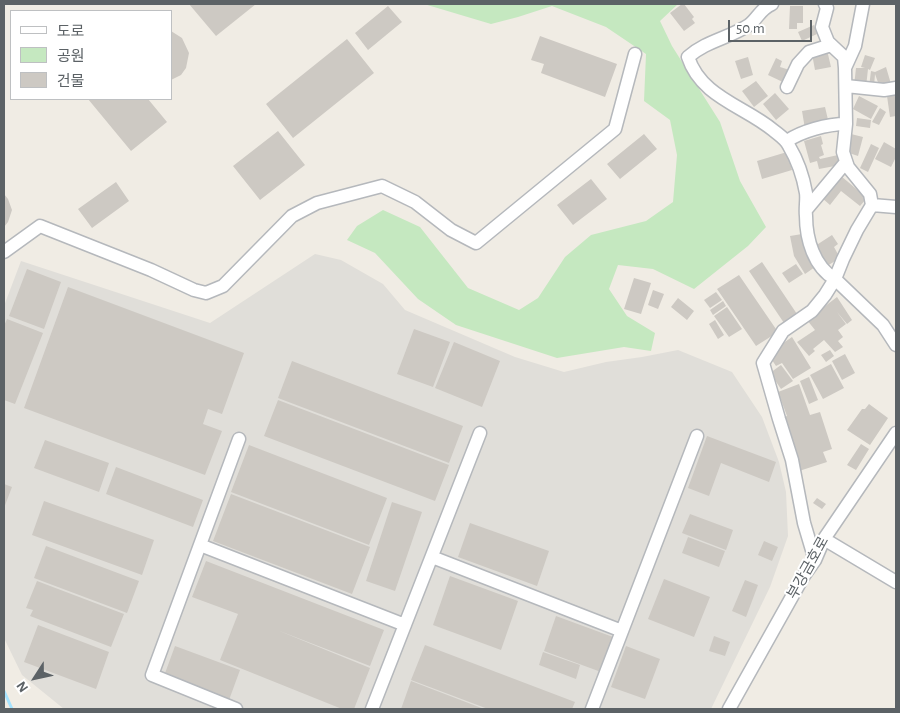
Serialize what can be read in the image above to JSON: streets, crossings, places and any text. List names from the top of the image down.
{
  "streets": {
    "street": ["부강금호로"]
  },
  "legend": ["도로", "공원", "건물"],
  "scale_bar": "50 m",
  "north": "bottom left"
}
